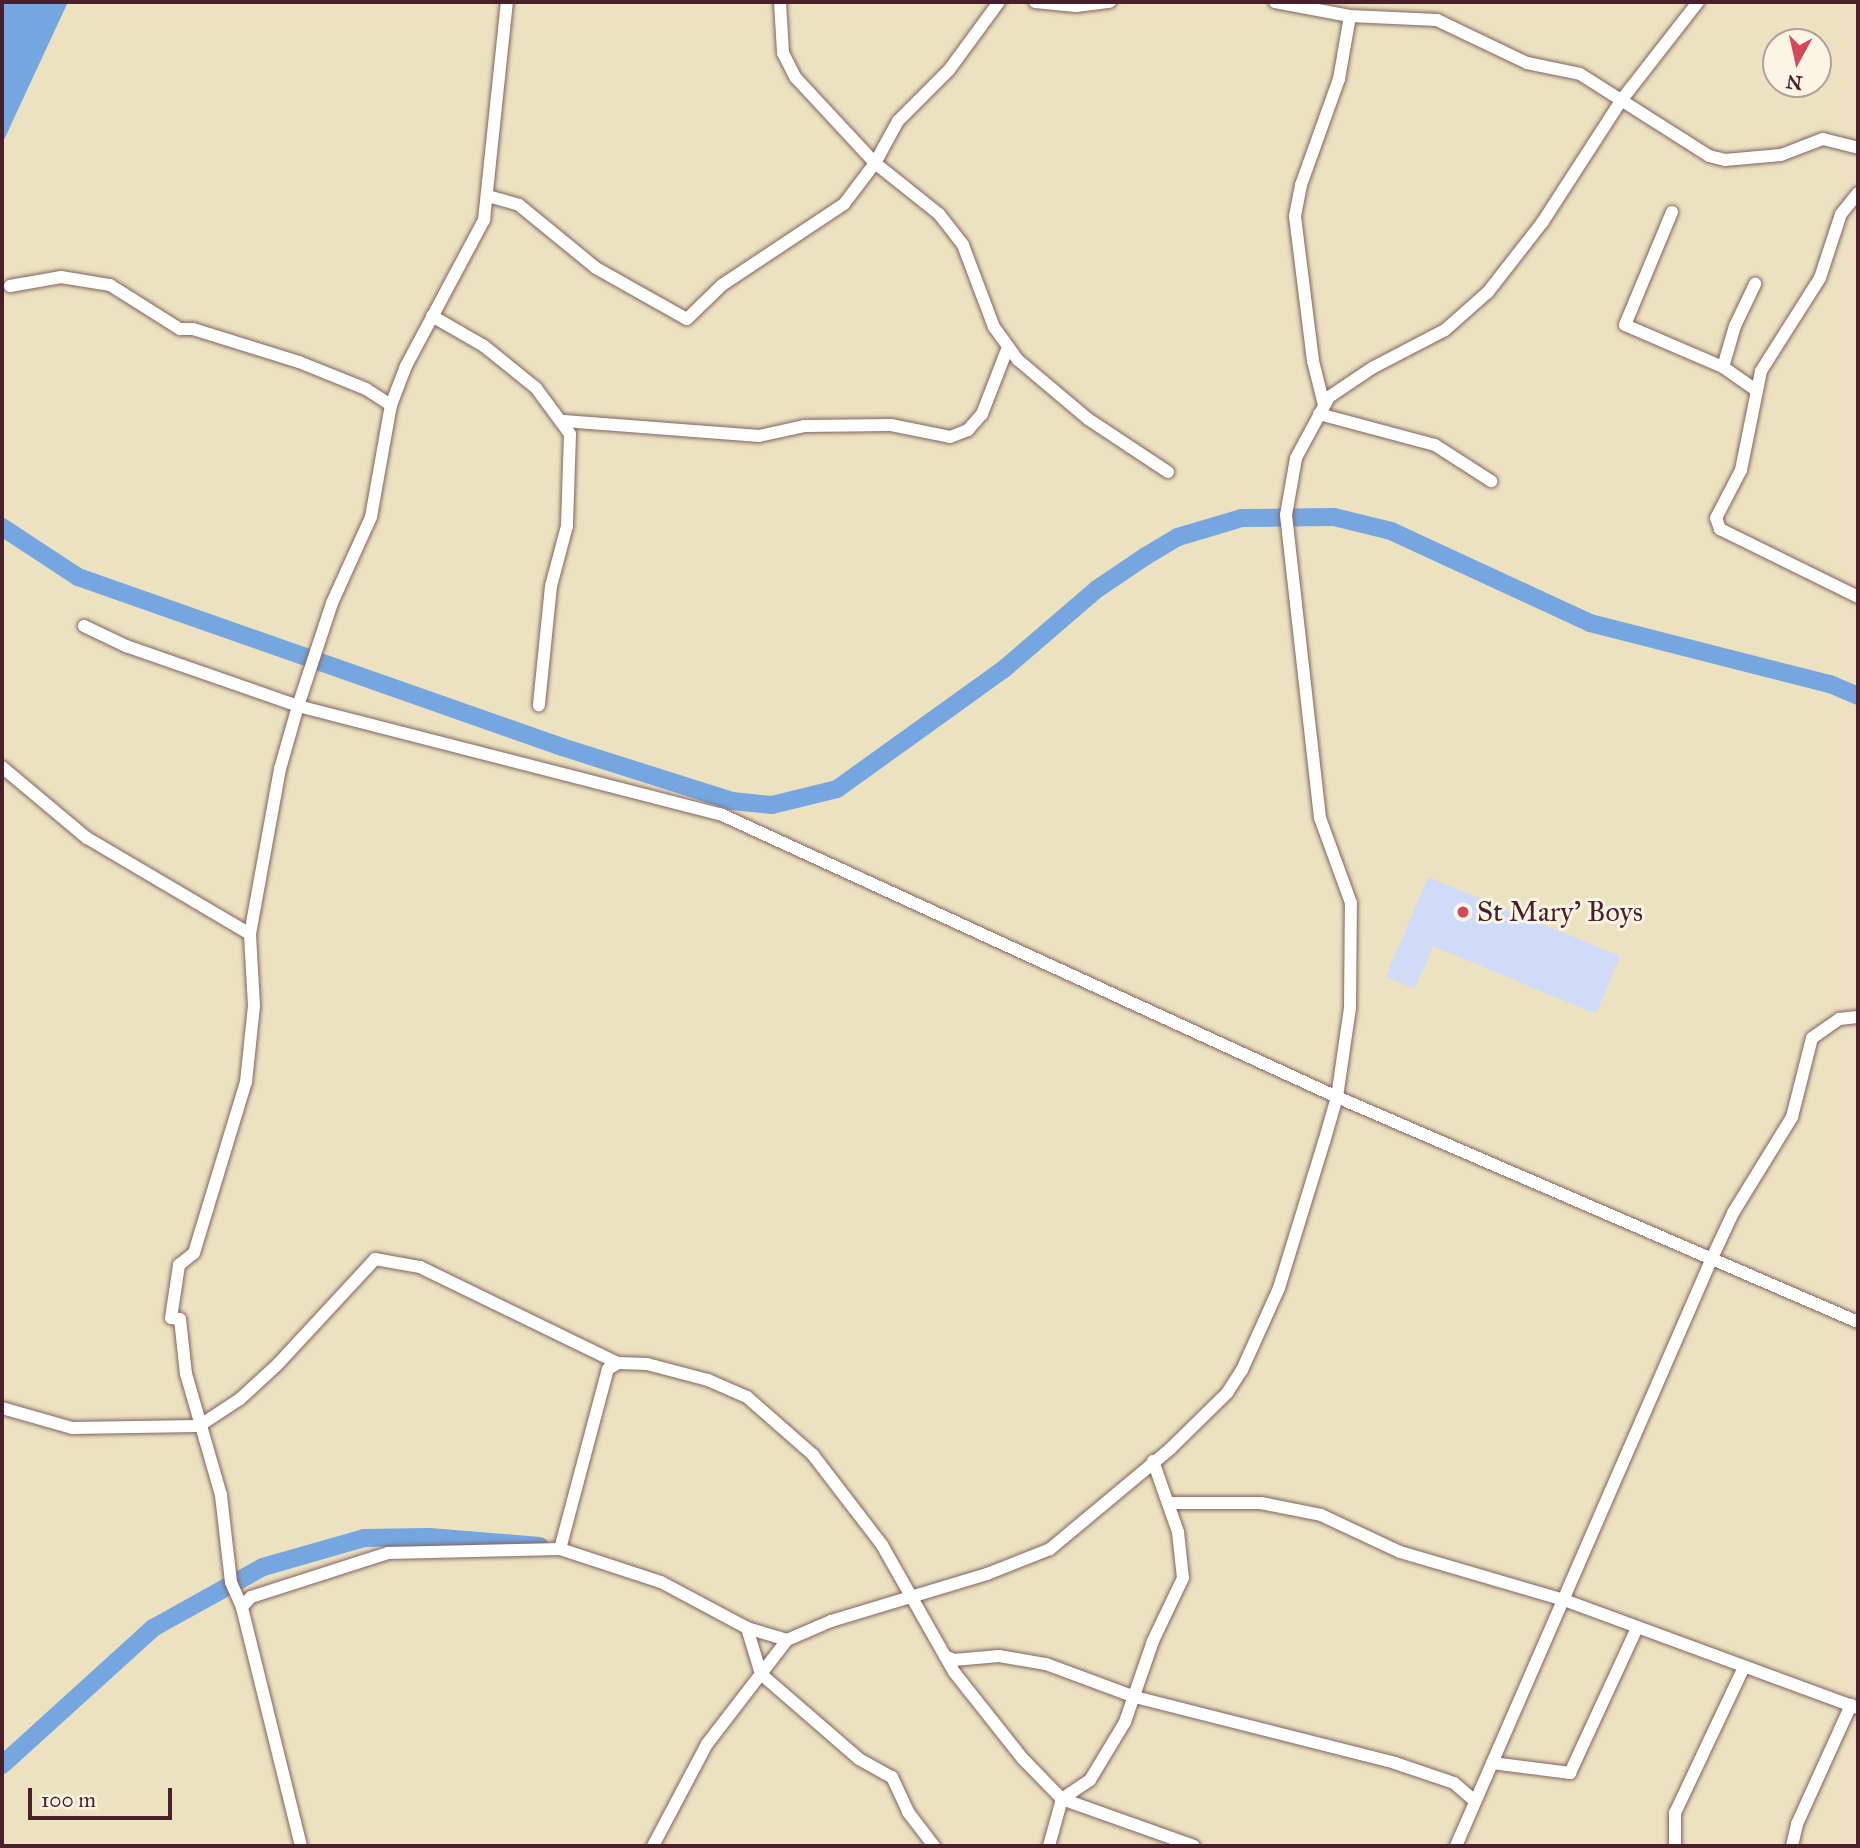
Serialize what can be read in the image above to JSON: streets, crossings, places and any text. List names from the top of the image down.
{
  "places": ["St Mary' Boys"],
  "scale_bar": "100 m",
  "north": "bottom"
}
